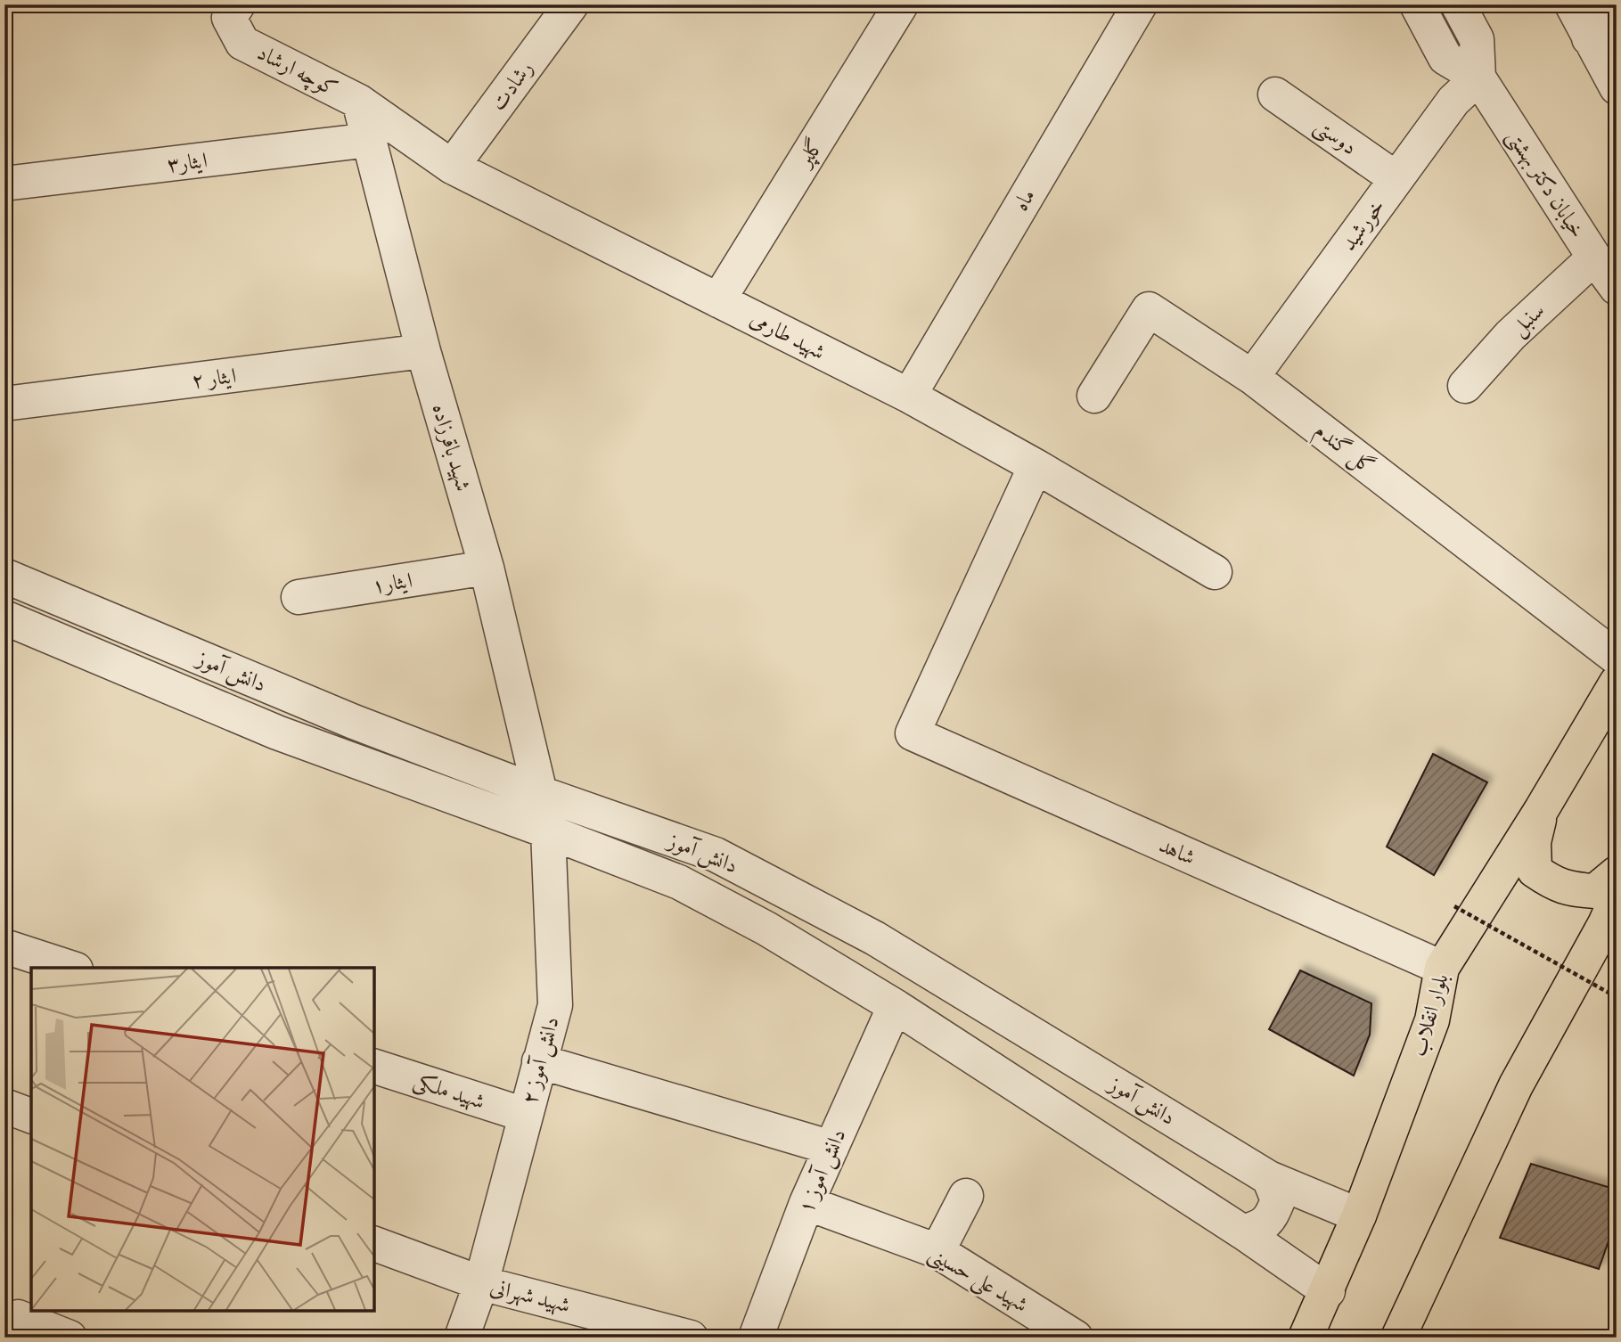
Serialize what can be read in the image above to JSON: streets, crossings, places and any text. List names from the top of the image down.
{
  "streets": {
    "main road": ["بلوار انقلاب"],
    "street": [
      "کوچه ارشاد",
      "رشادت",
      "دوستی",
      "گلپر",
      "ایثار۳",
      "خیابان دکتر بهشتی",
      "ماه",
      "خورشید",
      "سنبل",
      "شهید طارمی",
      "ایثار ۲",
      "شهید باقرزاده",
      "گل گندم",
      "ایثار۱",
      "دانش آموز",
      "شاهد",
      "دانش آموز ۲",
      "شهید ملکی",
      "دانش آموز ۱",
      "شهید علی حسینی",
      "شهید شهرانی"
    ]
  },
  "crossings": [
    ["کوچه ارشاد", "شهید طارمی"],
    ["کوچه ارشاد", "شهید باقرزاده"],
    ["رشادت", "شهید طارمی"],
    ["دوستی", "خورشید"],
    ["گلپر", "شهید طارمی"],
    ["ایثار۳", "شهید باقرزاده"],
    ["خیابان دکتر بهشتی", "خورشید"],
    ["خیابان دکتر بهشتی", "سنبل"],
    ["ماه", "شهید طارمی"],
    ["خورشید", "گل گندم"],
    ["شهید طارمی", "شهید باقرزاده"],
    ["شهید طارمی", "شاهد"],
    ["ایثار ۲", "شهید باقرزاده"],
    ["شهید باقرزاده", "ایثار۱"],
    ["شهید باقرزاده", "دانش آموز"],
    ["دانش آموز", "بلوار انقلاب"],
    ["دانش آموز", "دانش آموز ۲"],
    ["دانش آموز", "دانش آموز ۱"],
    ["شاهد", "بلوار انقلاب"],
    ["دانش آموز ۲", "شهید ملکی"],
    ["دانش آموز ۲", "شهید شهرانی"],
    ["دانش آموز ۱", "شهید علی حسینی"]
  ]
}
